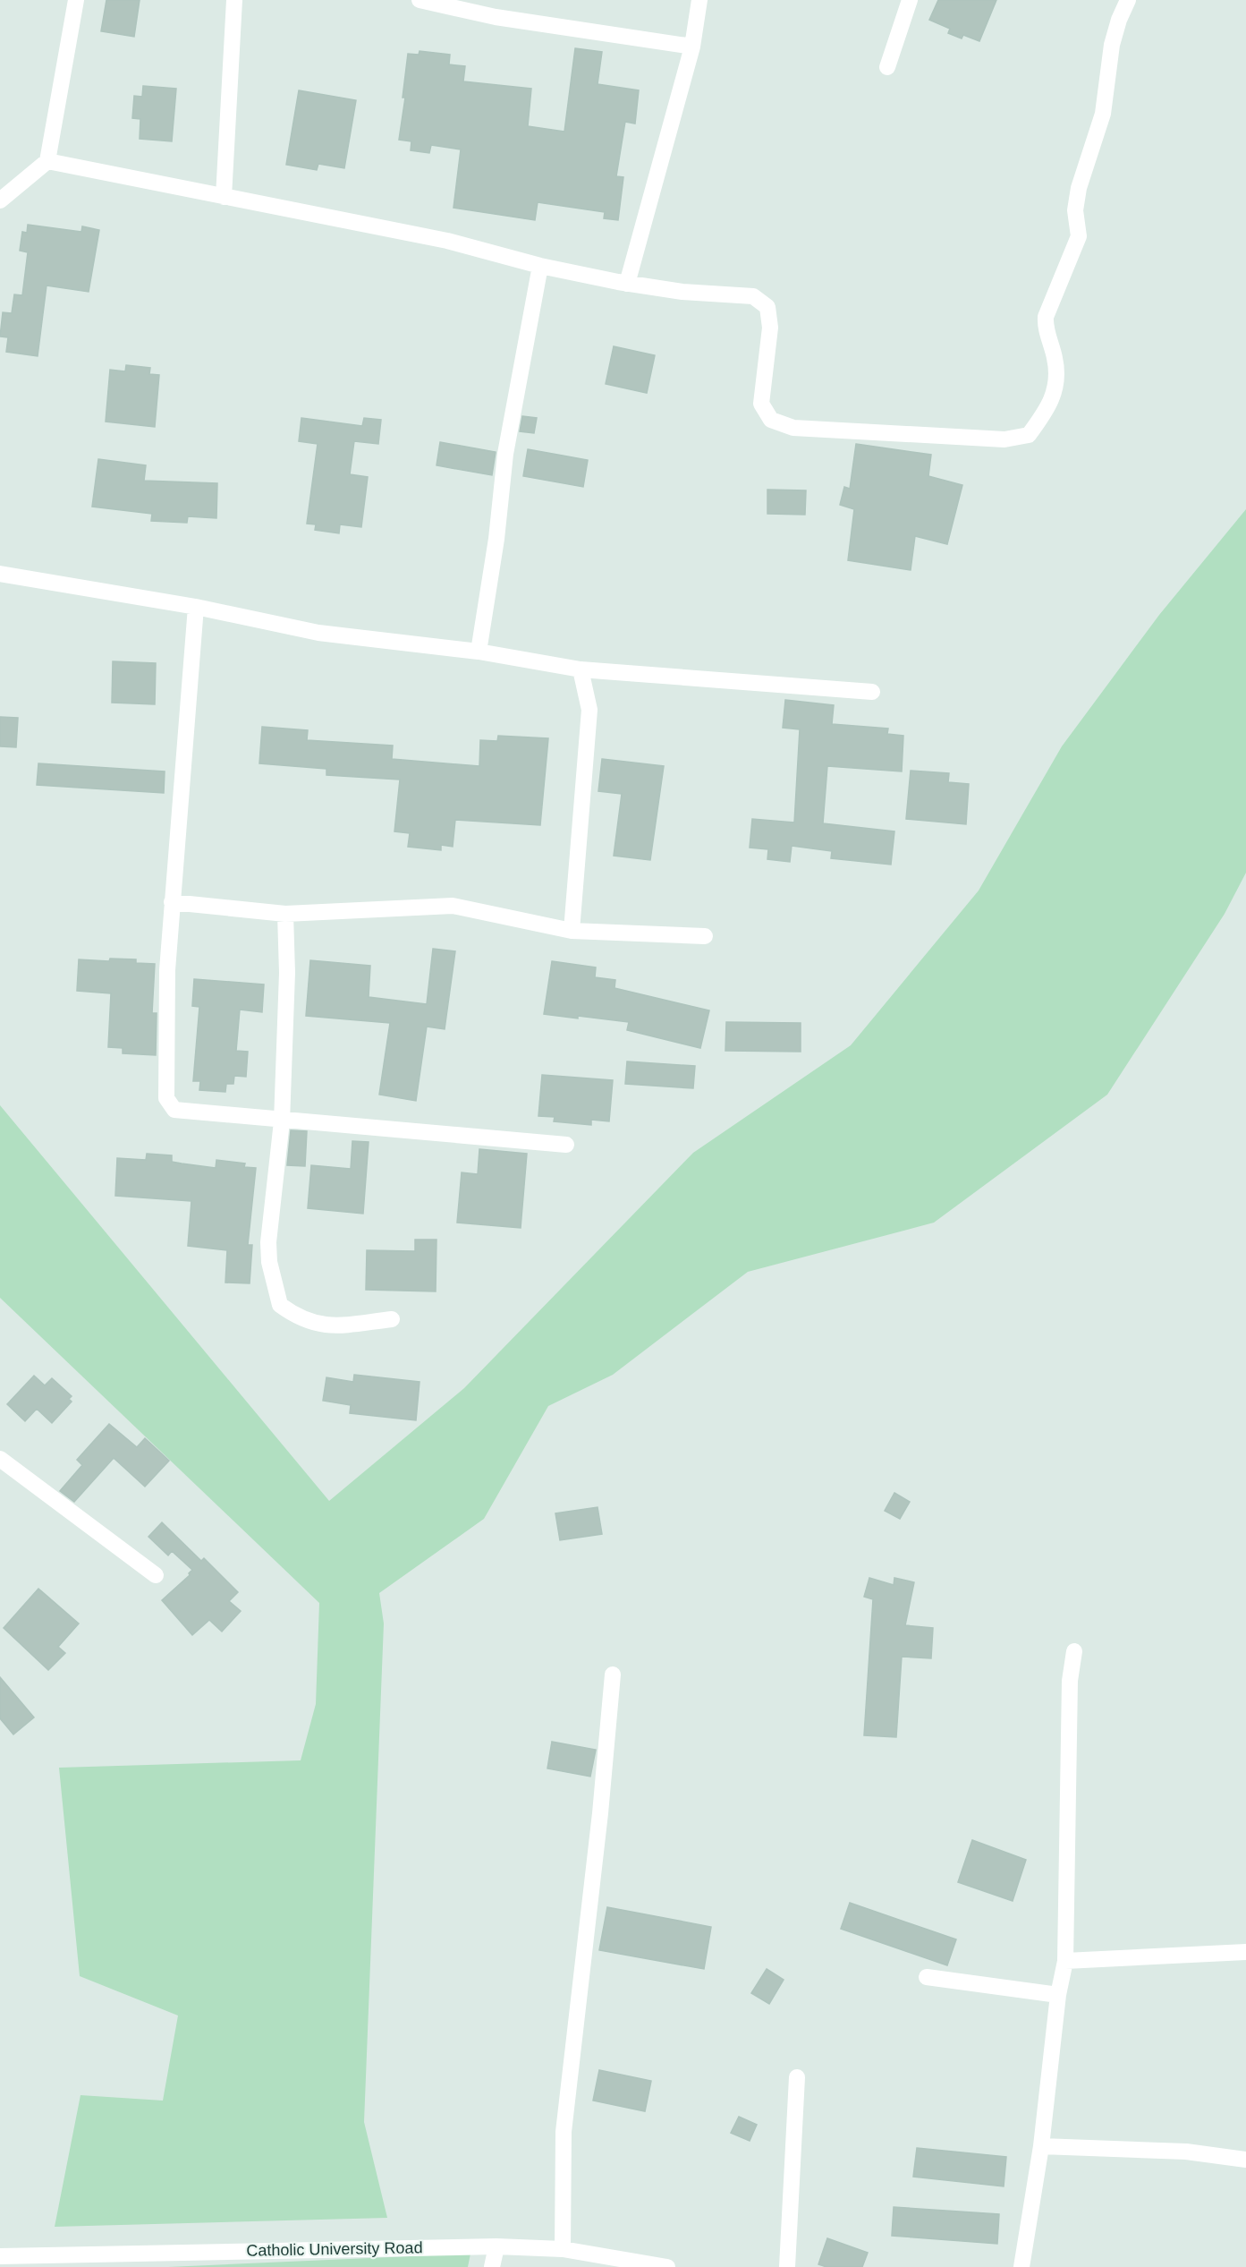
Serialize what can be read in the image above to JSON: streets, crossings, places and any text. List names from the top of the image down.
{
  "streets": {
    "street": ["Catholic University Road"]
  }
}
